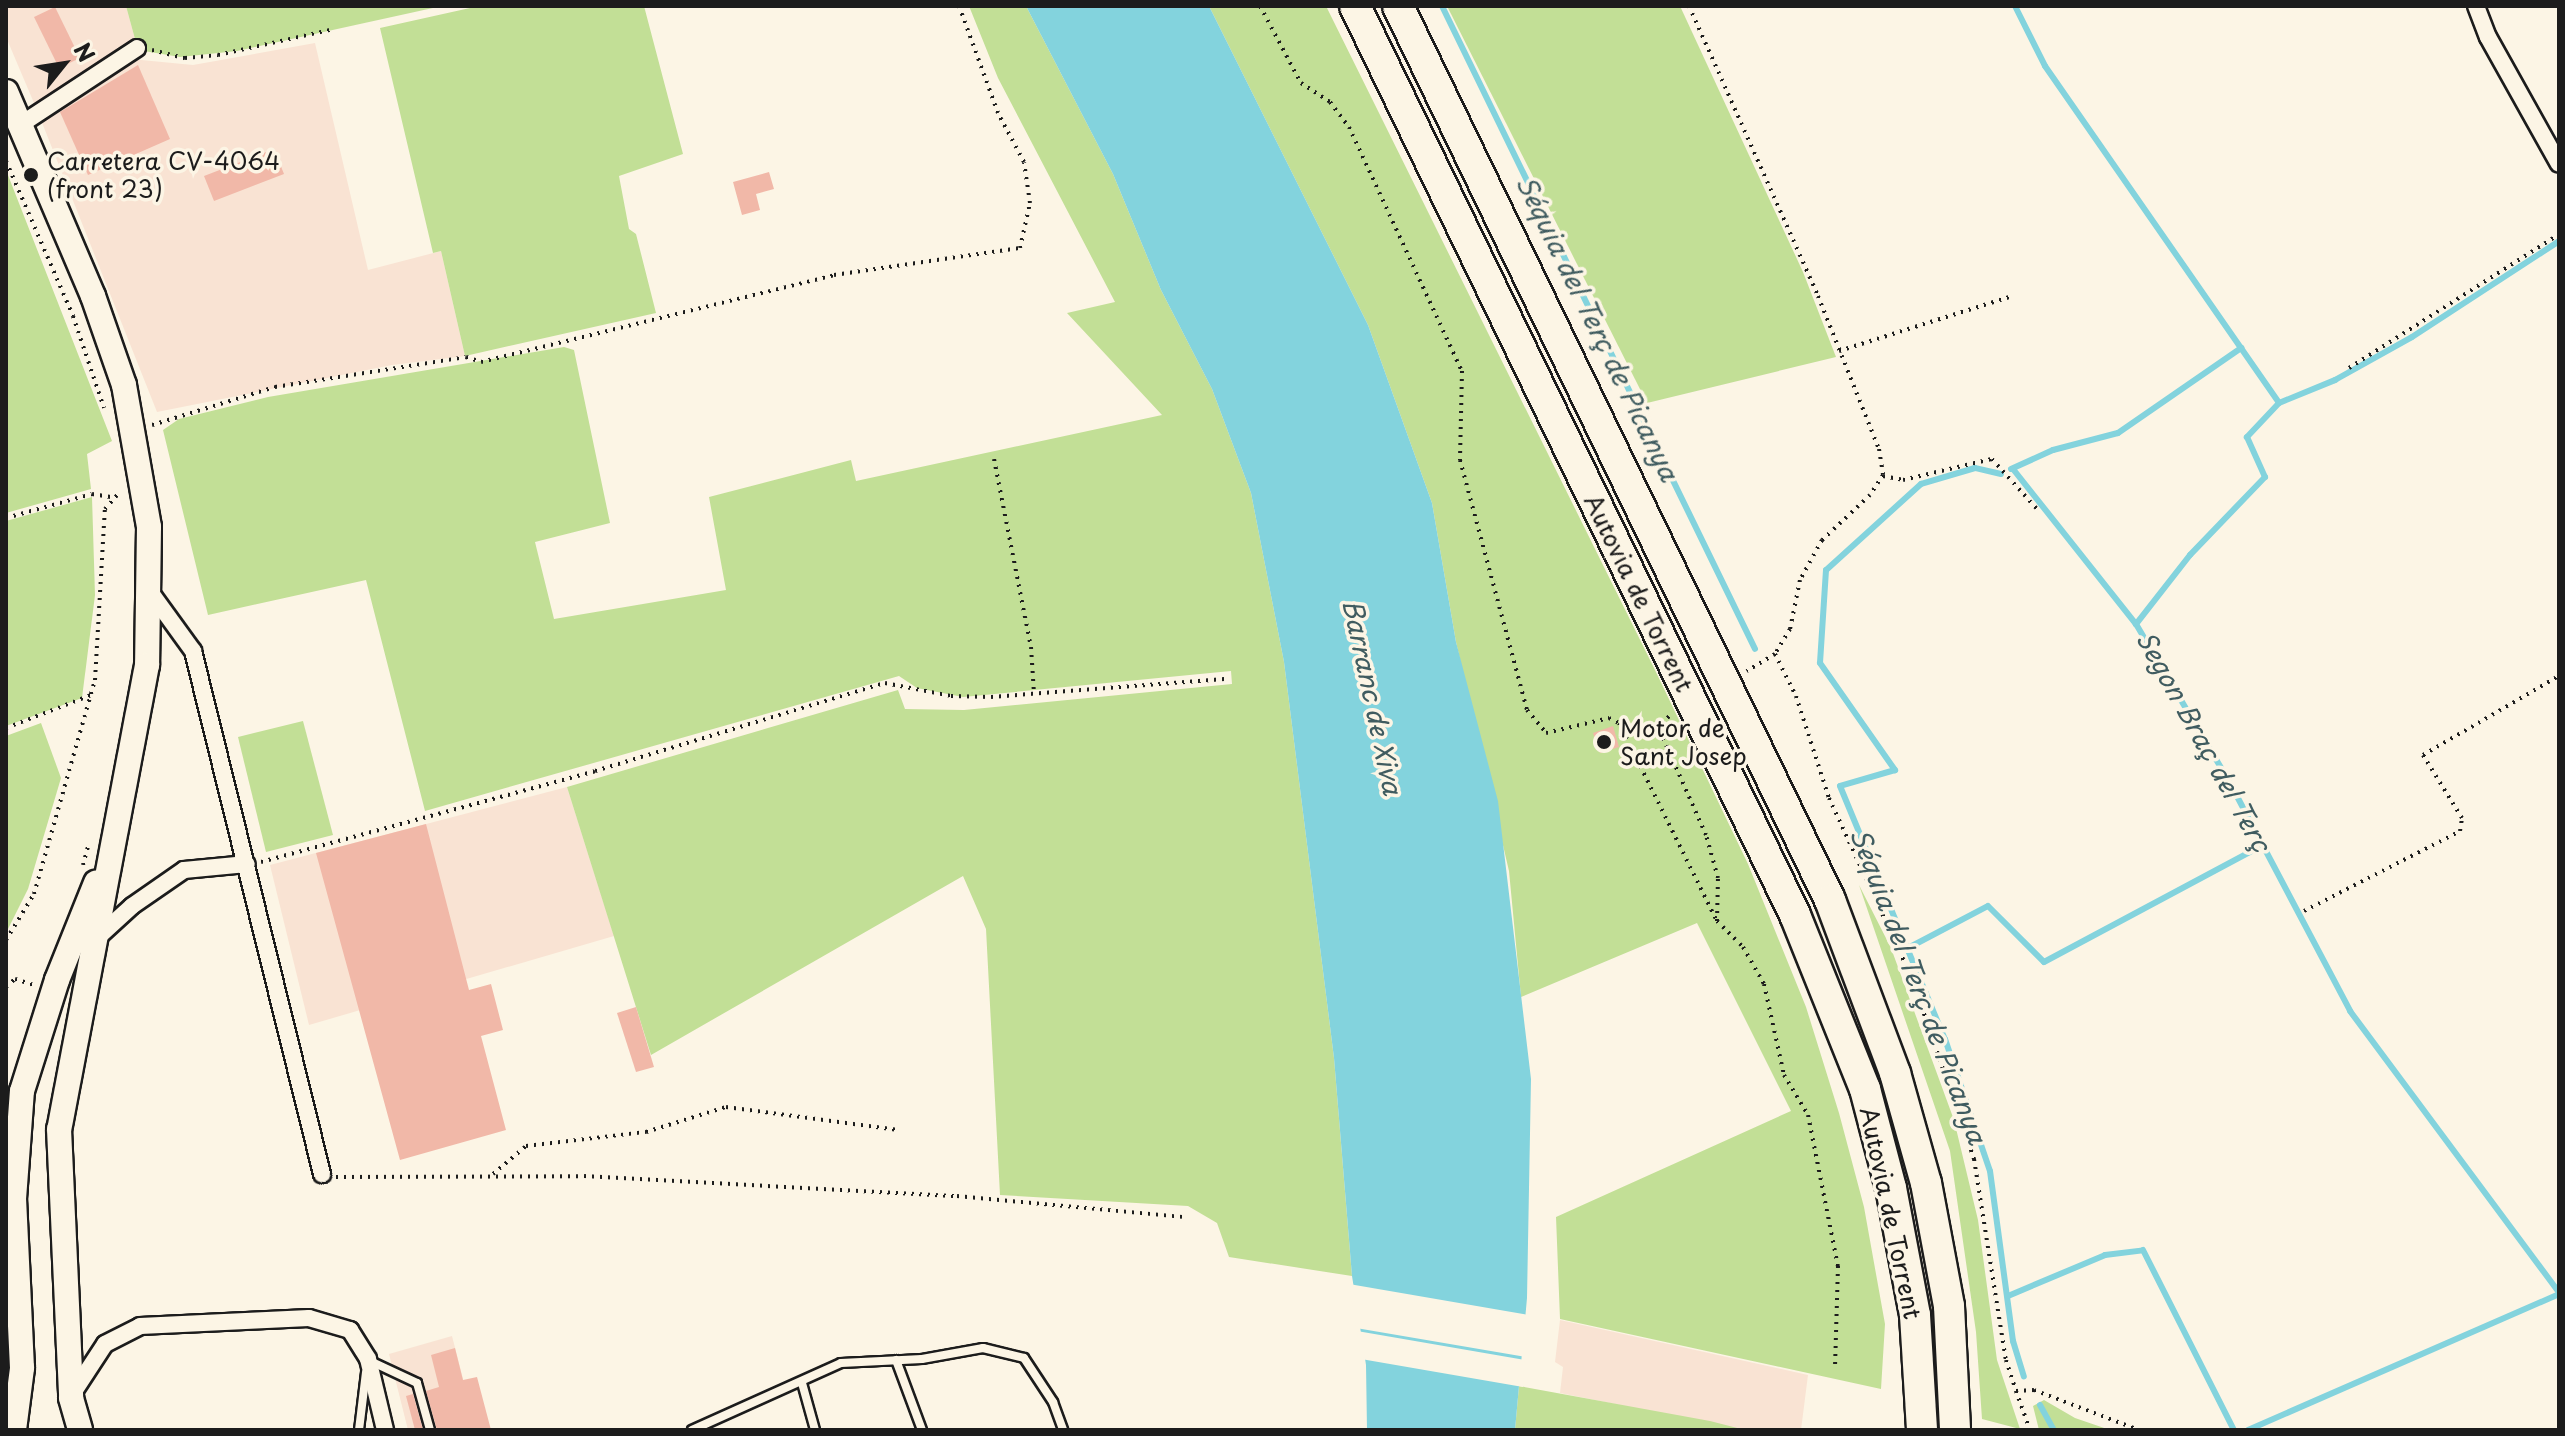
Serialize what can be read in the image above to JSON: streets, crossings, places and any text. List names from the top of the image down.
{
  "streets": {
    "highway": ["Autovia de Torrent"]
  },
  "water": ["Séquia del Terç de Picanya", "Barranc de Xiva", "Segon Braç del Terç"],
  "places": ["Carretera CV-4064 (front 23)", "Motor de Sant Josep"],
  "north": "top right"
}
